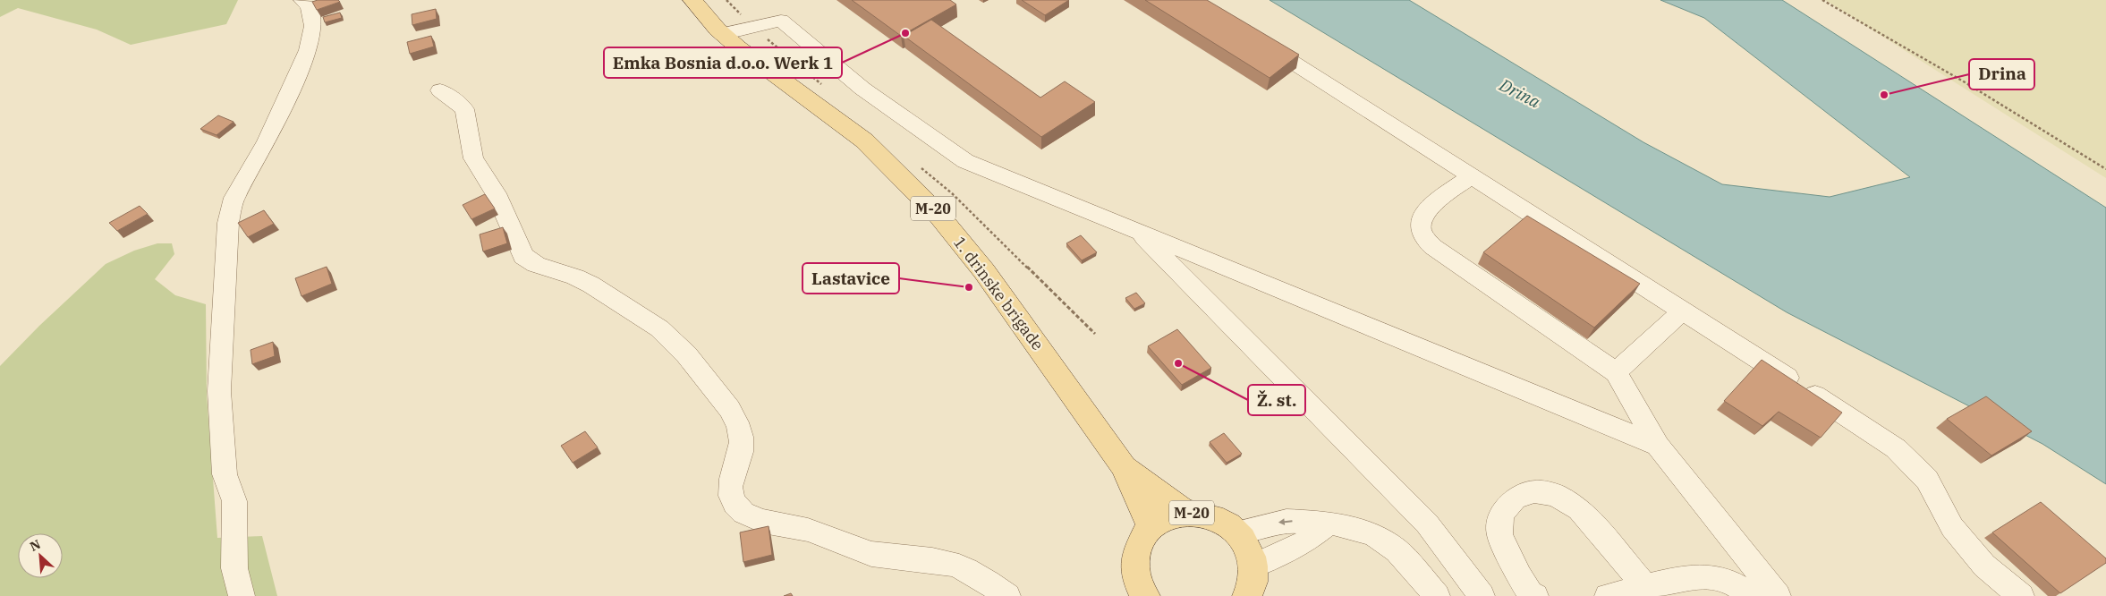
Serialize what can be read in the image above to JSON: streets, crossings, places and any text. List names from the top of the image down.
{
  "streets": {
    "main road": ["M-20", "1. drinske brigade"]
  },
  "crossings": [
    ["M-20", "1. drinske brigade"]
  ],
  "water": ["Drina"],
  "places": [
    "Emka Bosnia d.o.o. Werk 1",
    "Drina",
    "Lastavice",
    "Ž. st."
  ],
  "north": "top left"
}
